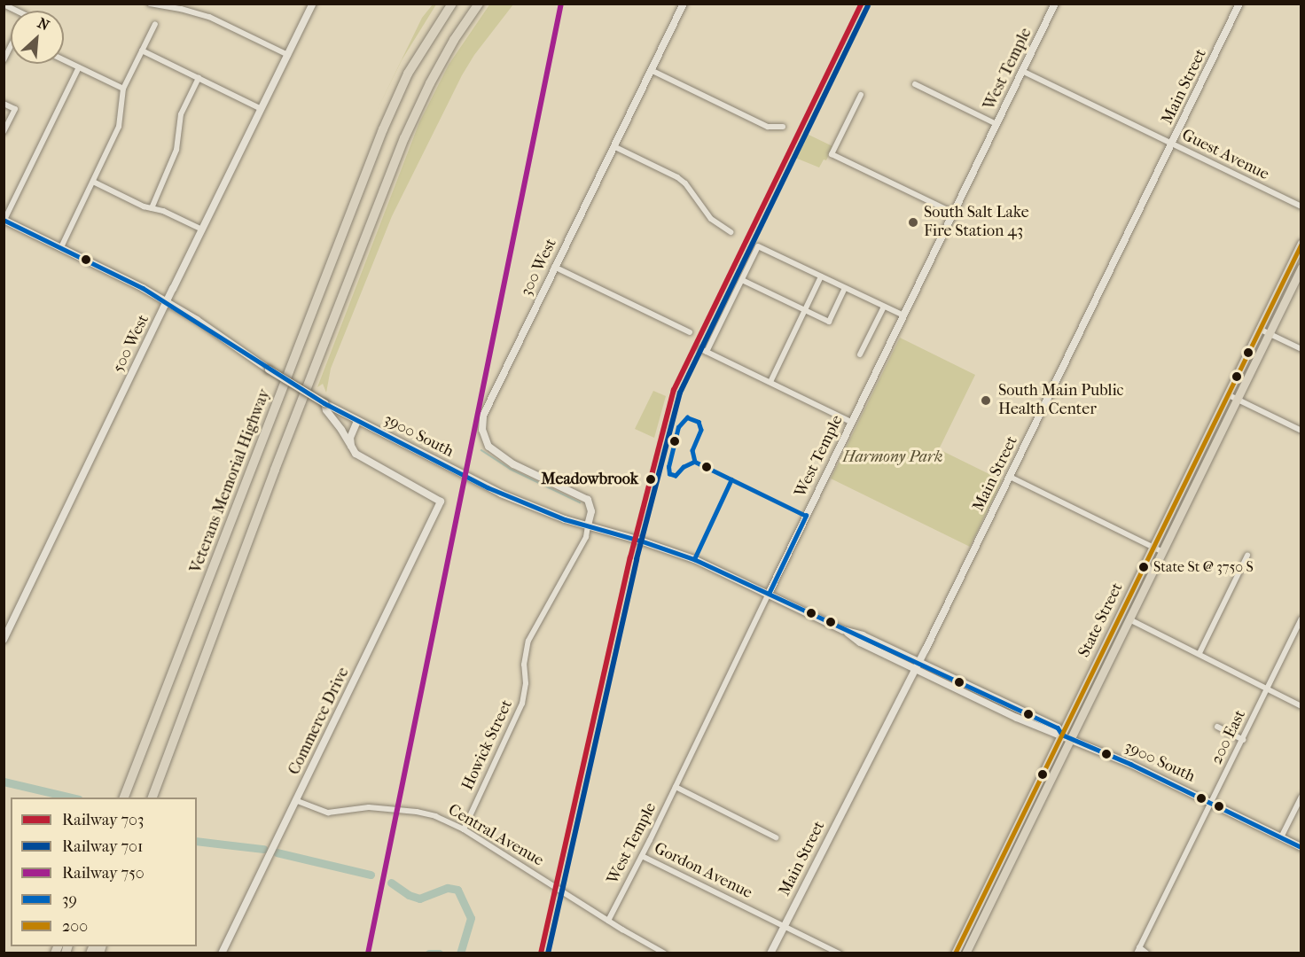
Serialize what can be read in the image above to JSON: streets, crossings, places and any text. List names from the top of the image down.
{
  "streets": {
    "highway": ["Veterans Memorial Highway"],
    "main road": ["500 West", "3900 South", "State Street"],
    "street": [
      "West Temple",
      "Main Street",
      "Guest Avenue",
      "300 West",
      "Commerce Drive",
      "200 East",
      "Howick Street",
      "Central Avenue",
      "Gordon Avenue"
    ]
  },
  "crossings": [
    ["West Temple", "Guest Avenue"],
    ["West Temple", "3900 South"],
    ["West Temple", "Central Avenue"],
    ["West Temple", "Gordon Avenue"],
    ["Main Street", "Guest Avenue"],
    ["Main Street", "3900 South"],
    ["Main Street", "Gordon Avenue"],
    ["300 West", "3900 South"],
    ["300 West", "Howick Street"],
    ["500 West", "3900 South"],
    ["3900 South", "State Street"],
    ["3900 South", "200 East"],
    ["3900 South", "Howick Street"],
    ["Commerce Drive", "Central Avenue"],
    ["Howick Street", "Central Avenue"]
  ],
  "parks": ["Harmony Park"],
  "places": [
    "South Salt Lake Fire Station 43",
    "South Main Public Health Center",
    "Meadowbrook",
    "State St @ 3750 S"
  ],
  "lines": [
    "rail line 703",
    "rail line 750",
    "rail line 701",
    "transit line 39",
    "transit line 200"
  ],
  "legend": [
    "Railway 703",
    "Railway 701",
    "Railway 750",
    "39",
    "200"
  ],
  "north": "top right"
}
